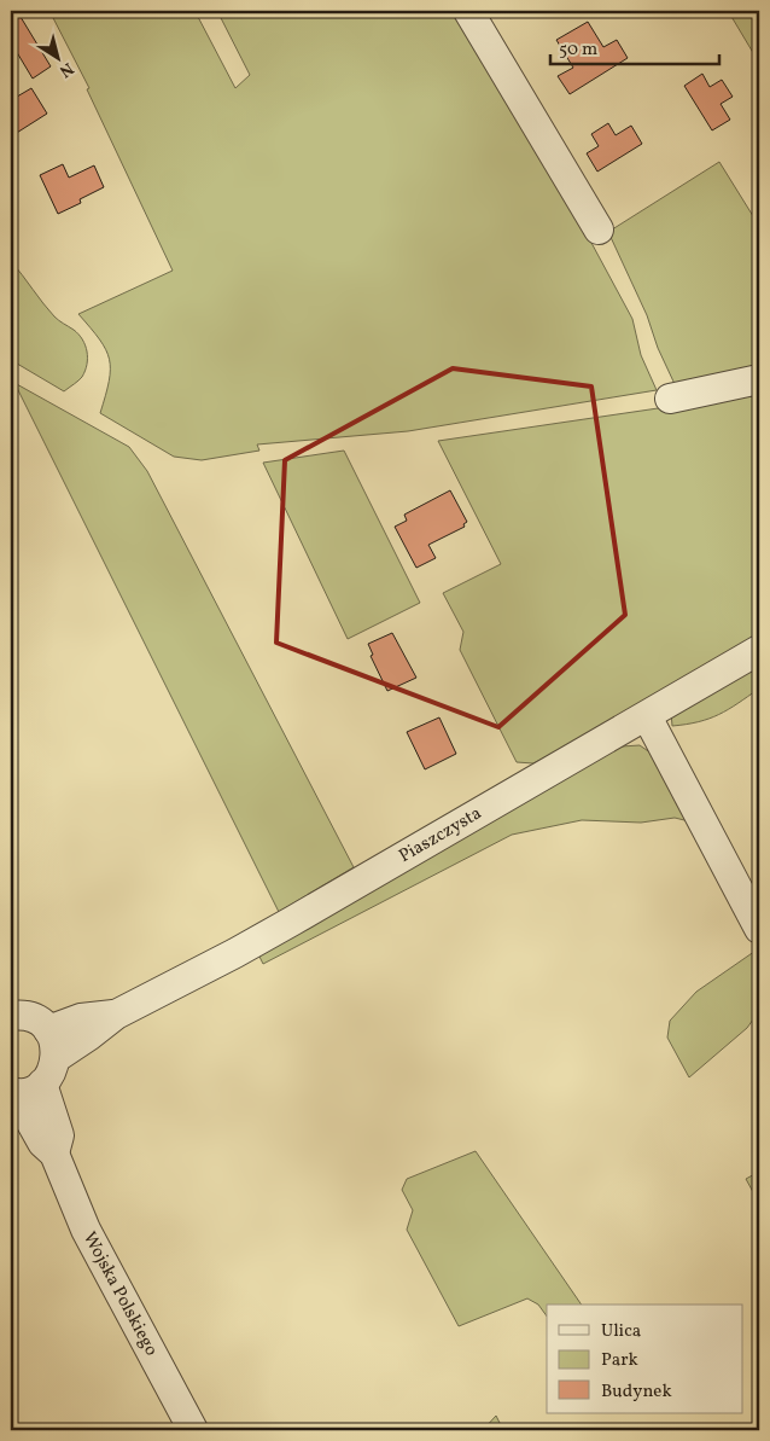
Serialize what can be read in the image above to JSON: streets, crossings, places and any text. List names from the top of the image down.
{
  "streets": {
    "street": ["Piaszczysta", "Wojska Polskiego"]
  },
  "legend": ["Ulica", "Park", "Budynek"],
  "scale_bar": "50 m",
  "north": "bottom right"
}
